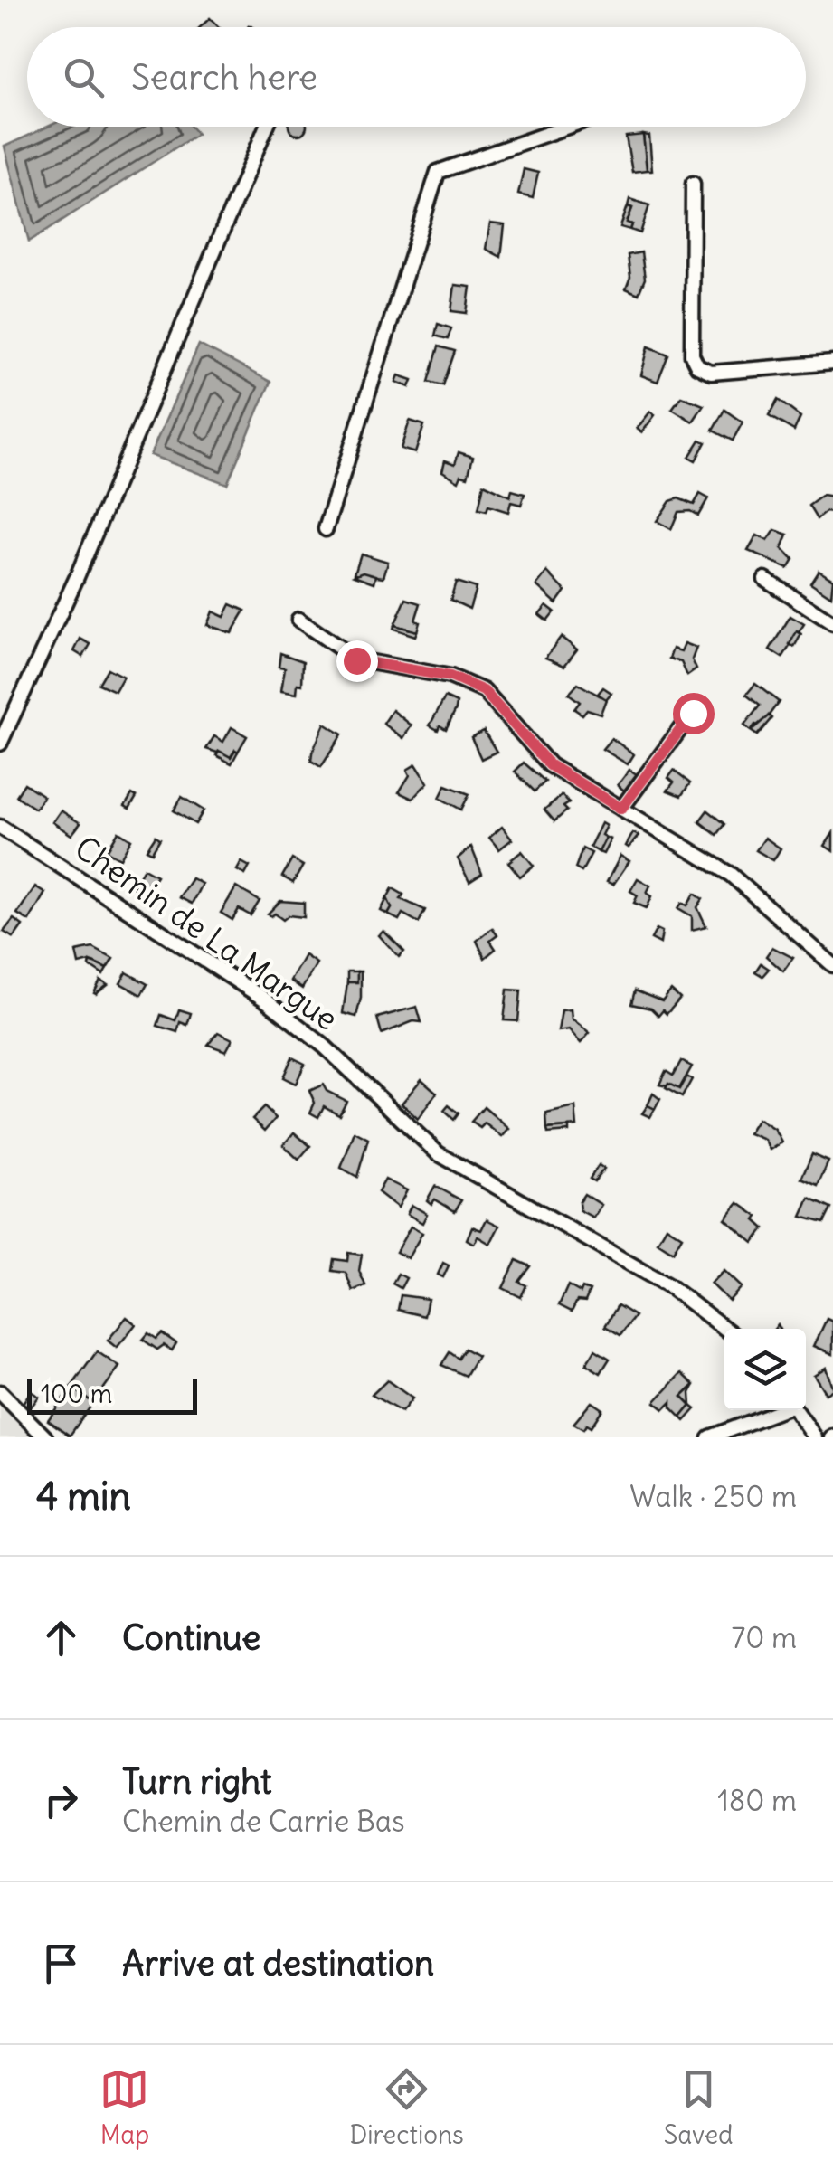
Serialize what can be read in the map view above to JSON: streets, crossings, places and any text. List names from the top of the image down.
{
  "streets": {
    "street": ["Chemin de La Margue"]
  },
  "scale_bar": "100 m",
  "page": {
    "search": "Search here",
    "scale": "100 m",
    "heading": ["4 min", "Walk · 250 m"],
    "list": [
      ["Continue", "70 m"],
      ["Turn right", "Chemin de Carrie Bas", "180 m"],
      "Arrive at destination"
    ],
    "nav": ["Map", "Directions", "Saved"]
  }
}
